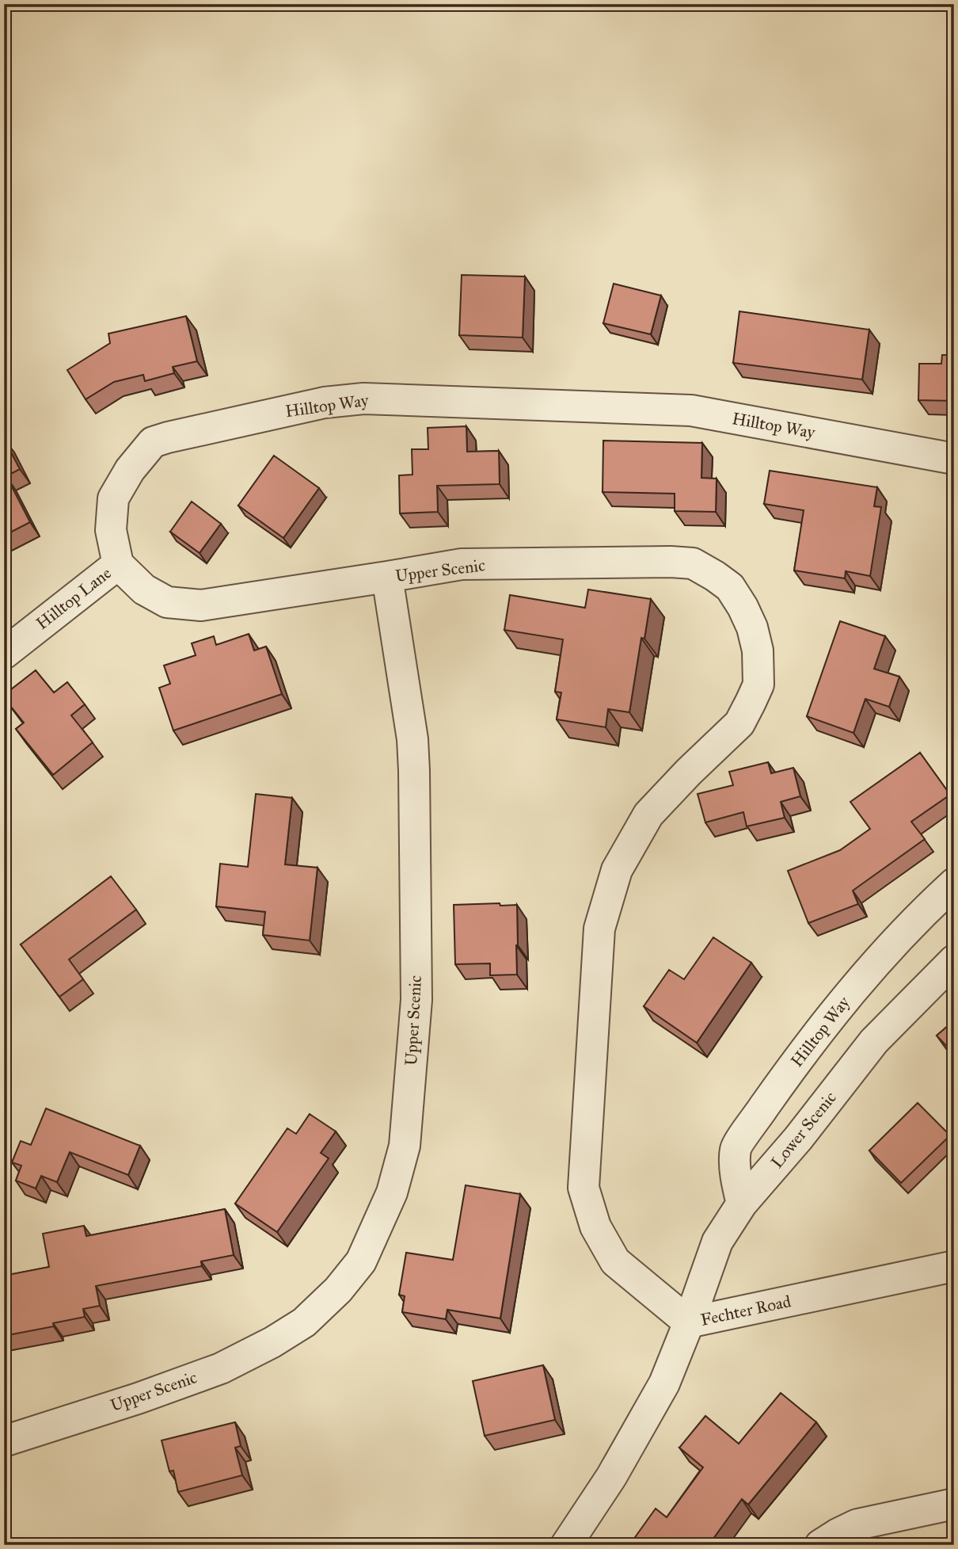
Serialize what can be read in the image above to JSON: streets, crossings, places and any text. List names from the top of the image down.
{
  "streets": {
    "street": [
      "Hilltop Way",
      "Upper Scenic",
      "Hilltop Lane",
      "Lower Scenic",
      "Fechter Road"
    ]
  },
  "crossings": [
    ["Hilltop Way", "Hilltop Lane"],
    ["Hilltop Way", "Lower Scenic"],
    ["Upper Scenic", "Lower Scenic"],
    ["Upper Scenic", "Fechter Road"],
    ["Lower Scenic", "Fechter Road"]
  ]
}
